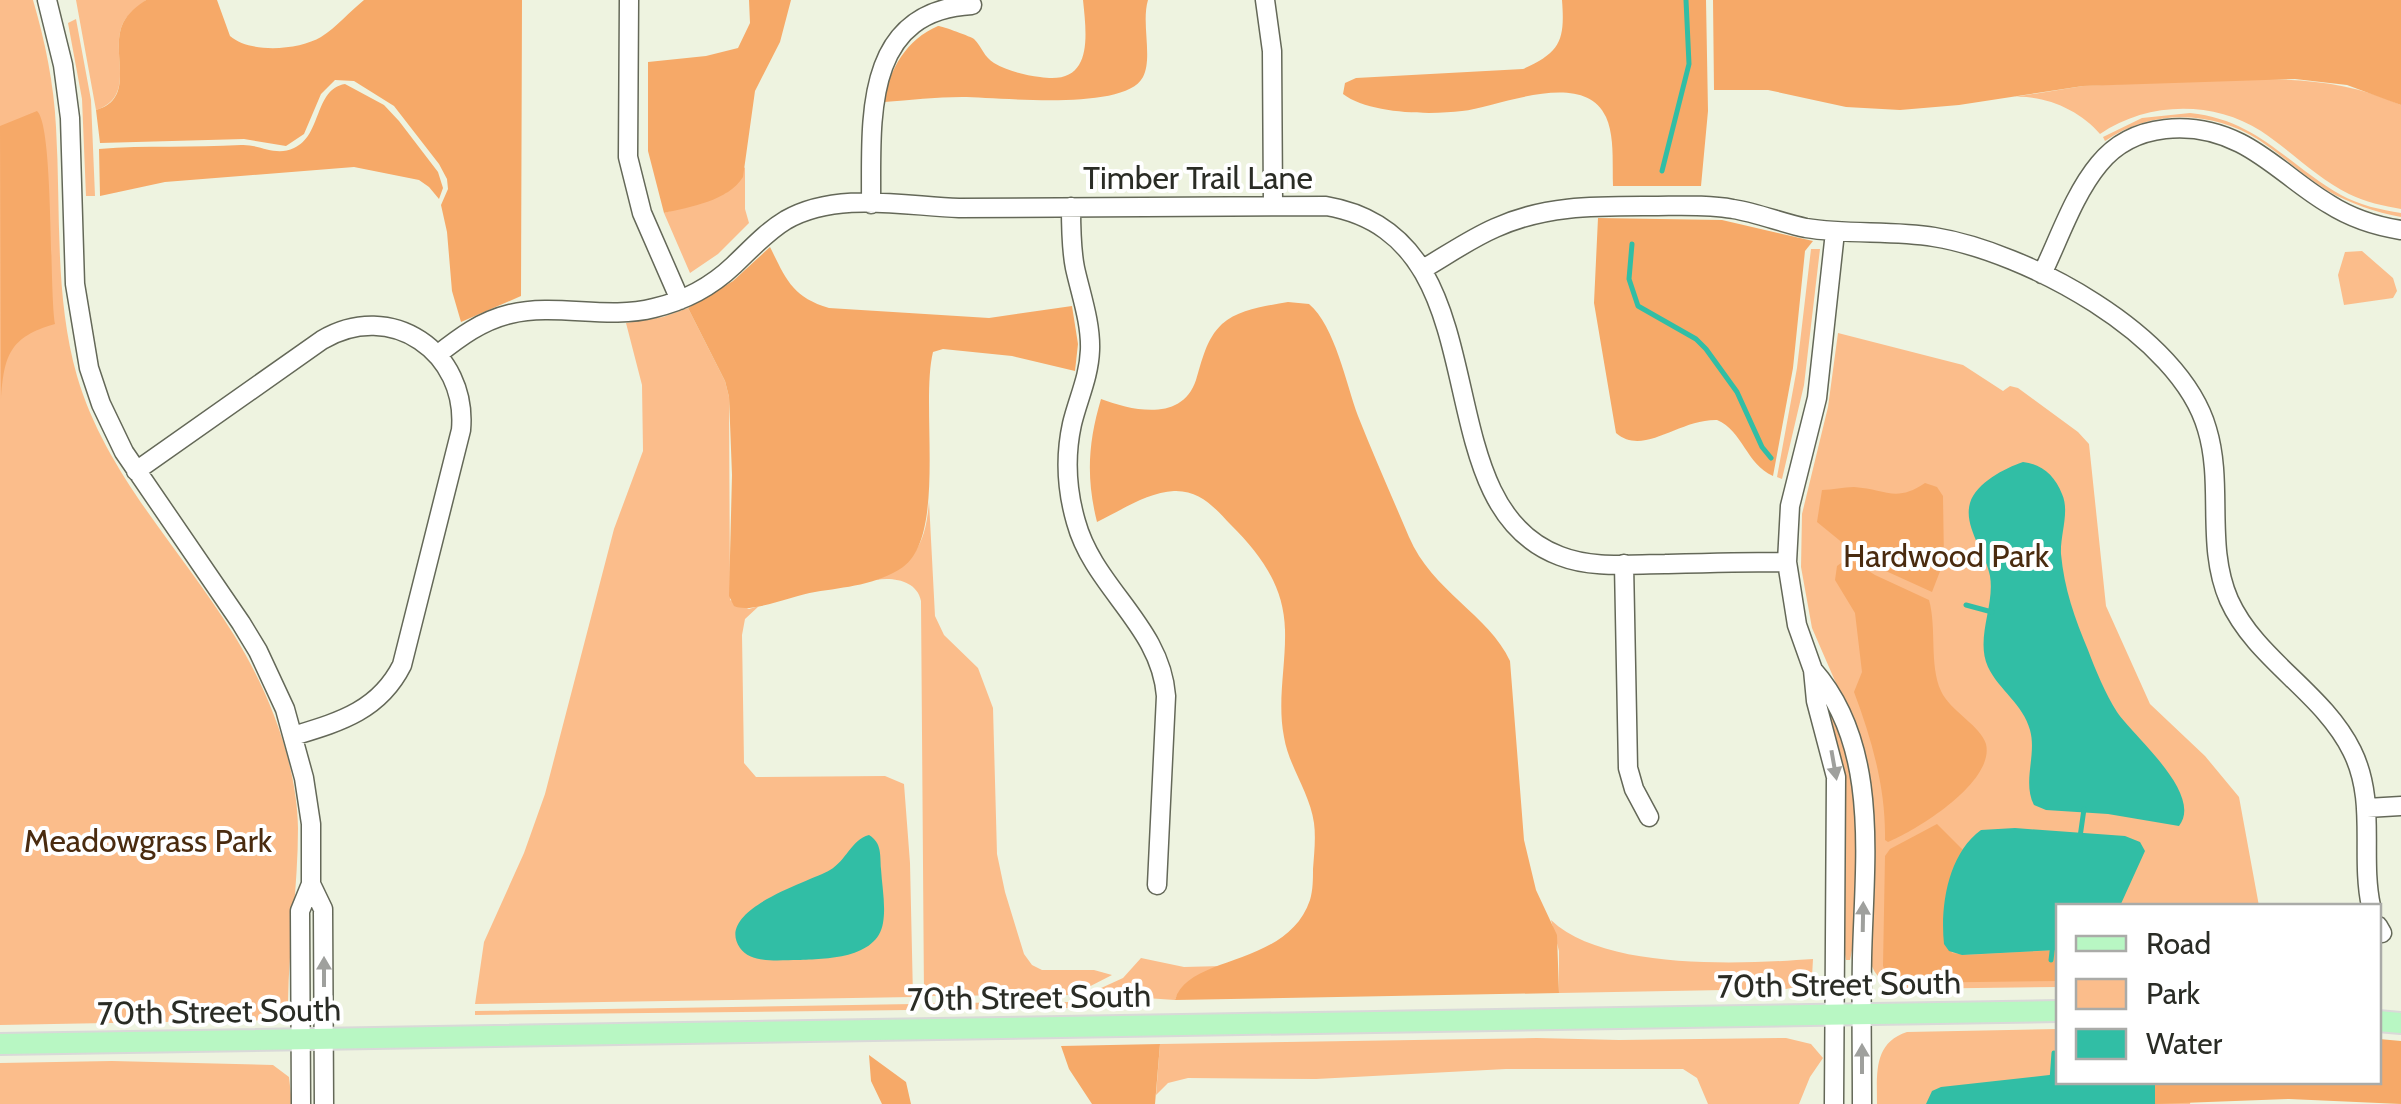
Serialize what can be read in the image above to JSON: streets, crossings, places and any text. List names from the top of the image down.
{
  "streets": {
    "main road": ["70th Street South"],
    "street": ["Timber Trail Lane"]
  },
  "parks": ["Hardwood Park", "Meadowgrass Park"],
  "legend": ["Road", "Park", "Water"]
}
